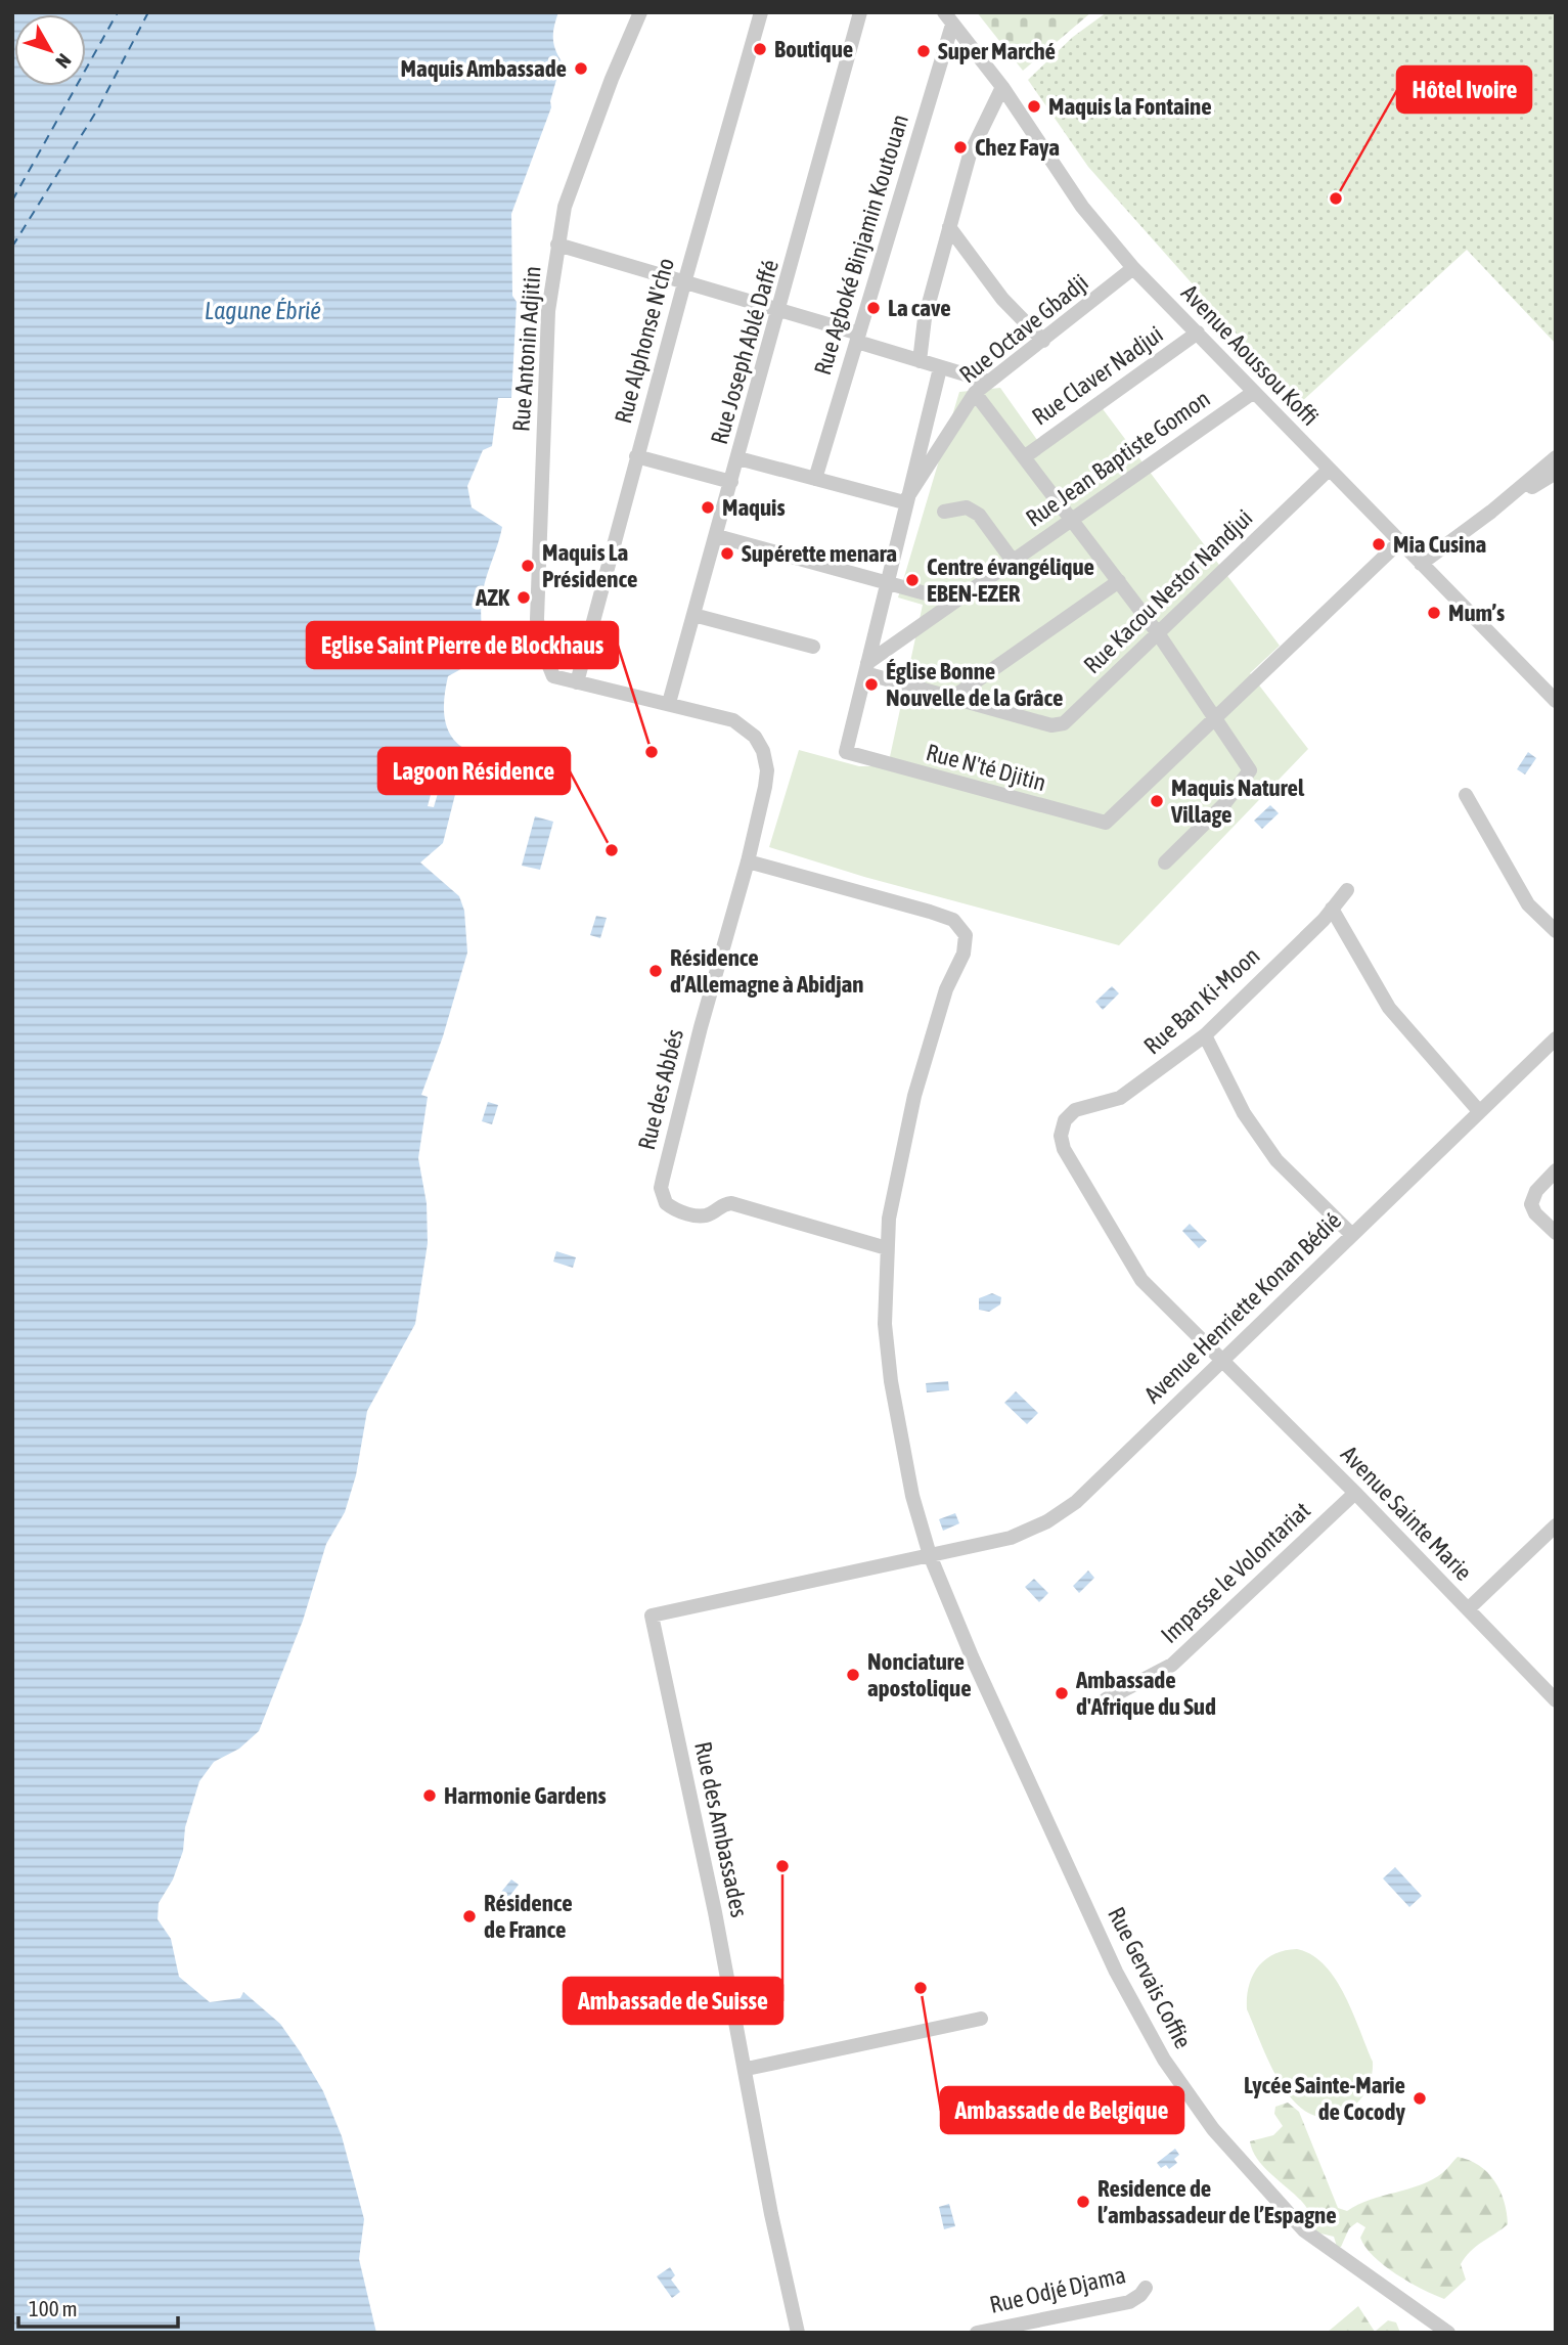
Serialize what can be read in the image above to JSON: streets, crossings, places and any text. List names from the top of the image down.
{
  "streets": {
    "street": [
      "Rue Agboké Binjamin Koutouan",
      "Rue Octave Gbadji",
      "Rue Alphonse N'cho",
      "Rue Antonin Adjitin",
      "Rue Joseph Ablé Daffé",
      "Avenue Aoussou Koffi",
      "Rue Claver Nadjui",
      "Rue Jean Baptiste Gomon",
      "Rue Kacou Nestor Nandjui",
      "Rue N'té Djitin",
      "Rue Ban Ki-Moon",
      "Rue des Abbés",
      "Avenue Henriette Konan Bédié",
      "Avenue Sainte Marie",
      "Impasse le Volontariat",
      "Rue des Ambassades",
      "Rue Gervais Coffie",
      "Rue Odjé Djama"
    ]
  },
  "crossings": [
    ["Rue Agboké Binjamin Koutouan", "Avenue Aoussou Koffi"],
    ["Rue Octave Gbadji", "Avenue Aoussou Koffi"],
    ["Rue Octave Gbadji", "Rue N'té Djitin"],
    ["Rue Alphonse N'cho", "Rue Antonin Adjitin"],
    ["Rue Alphonse N'cho", "Rue des Abbés"],
    ["Rue Antonin Adjitin", "Rue des Abbés"],
    ["Rue Joseph Ablé Daffé", "Rue des Abbés"],
    ["Avenue Aoussou Koffi", "Rue Claver Nadjui"],
    ["Avenue Aoussou Koffi", "Rue Jean Baptiste Gomon"],
    ["Avenue Aoussou Koffi", "Rue Kacou Nestor Nandjui"],
    ["Avenue Aoussou Koffi", "Rue N'té Djitin"],
    ["Rue Jean Baptiste Gomon", "Rue Kacou Nestor Nandjui"],
    ["Rue Jean Baptiste Gomon", "Rue N'té Djitin"],
    ["Rue Kacou Nestor Nandjui", "Rue N'té Djitin"],
    ["Rue Ban Ki-Moon", "Avenue Henriette Konan Bédié"],
    ["Rue Ban Ki-Moon", "Avenue Sainte Marie"],
    ["Rue des Abbés", "Rue Gervais Coffie"],
    ["Avenue Henriette Konan Bédié", "Avenue Sainte Marie"],
    ["Avenue Henriette Konan Bédié", "Rue des Ambassades"],
    ["Avenue Henriette Konan Bédié", "Rue Gervais Coffie"],
    ["Avenue Sainte Marie", "Impasse le Volontariat"],
    ["Rue des Ambassades", "Rue Gervais Coffie"]
  ],
  "water": ["Lagune Ébrié"],
  "places": [
    "Boutique",
    "Super Marché",
    "Maquis Ambassade",
    "Maquis la Fontaine",
    "Chez Faya",
    "Hôtel Ivoire",
    "La cave",
    "Maquis",
    "Mia Cusina",
    "Supérette menara",
    "Maquis La Présidence",
    "Centre évangélique EBEN-EZER",
    "AZK",
    "Mum’s",
    "Église Bonne Nouvelle de la Grâce",
    "Eglise Saint Pierre de Blockhaus",
    "Maquis Naturel Village",
    "Lagoon Résidence",
    "Résidence d’Allemagne à Abidjan",
    "Nonciature apostolique",
    "Ambassade d'Afrique du Sud",
    "Harmonie Gardens",
    "Ambassade de Suisse",
    "Résidence de France",
    "Ambassade de Belgique",
    "Lycée Sainte-Marie de Cocody",
    "Residence de l’ambassadeur de l’Espagne"
  ],
  "scale_bar": "100 m",
  "north": "bottom right"
}
